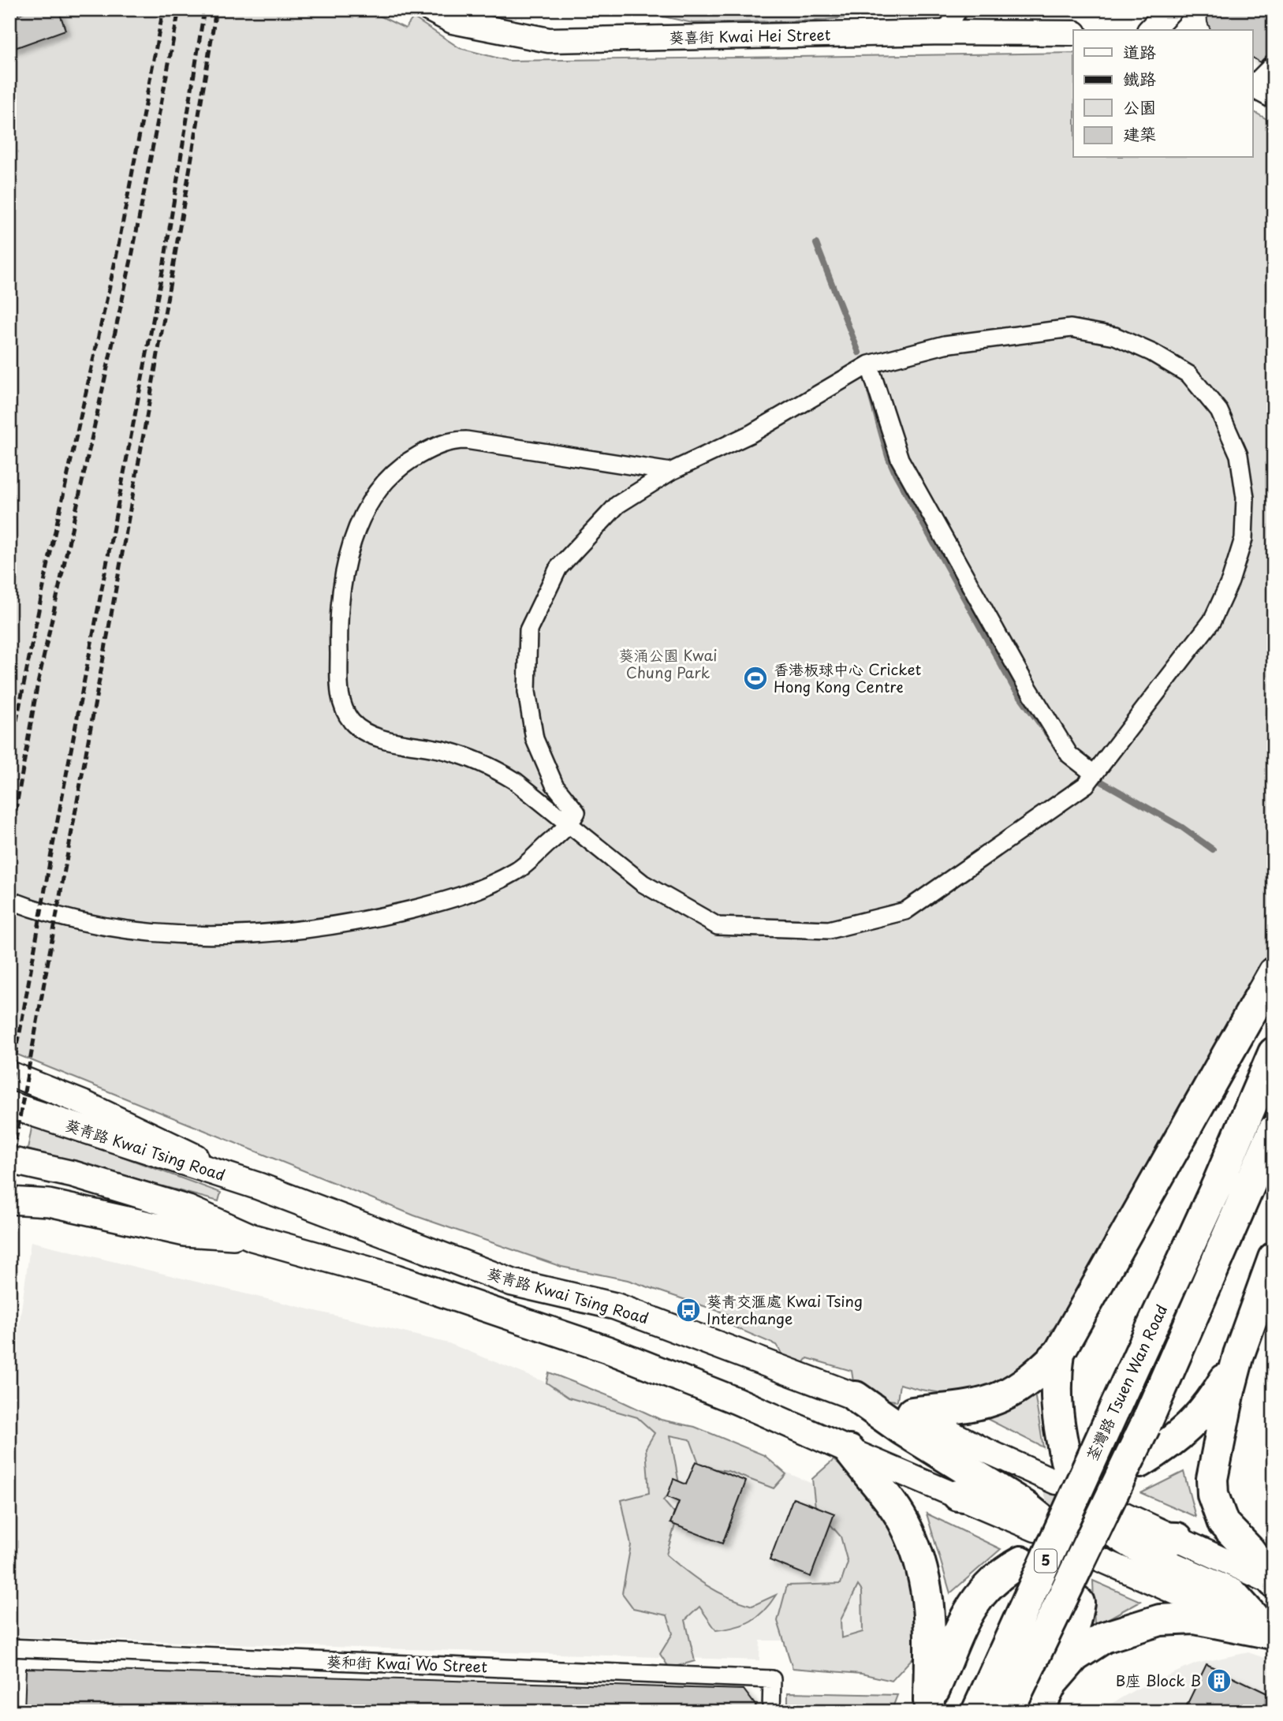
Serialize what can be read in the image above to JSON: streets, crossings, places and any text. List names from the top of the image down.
{
  "streets": {
    "highway": ["荃灣路 Tsuen Wan Road", "5"],
    "main road": ["葵喜街 Kwai Hei Street", "葵青路 Kwai Tsing Road"],
    "street": ["葵和街 Kwai Wo Street"]
  },
  "parks": ["葵涌公園 Kwai Chung Park"],
  "places": {
    "sports": ["香港板球中心 Cricket Hong Kong Centre"],
    "bus stop": ["葵青交滙處 Kwai Tsing Interchange"],
    "building": ["B座 Block B"]
  },
  "legend": [
    "道路",
    "鐵路",
    "公園",
    "建築"
  ]
}
